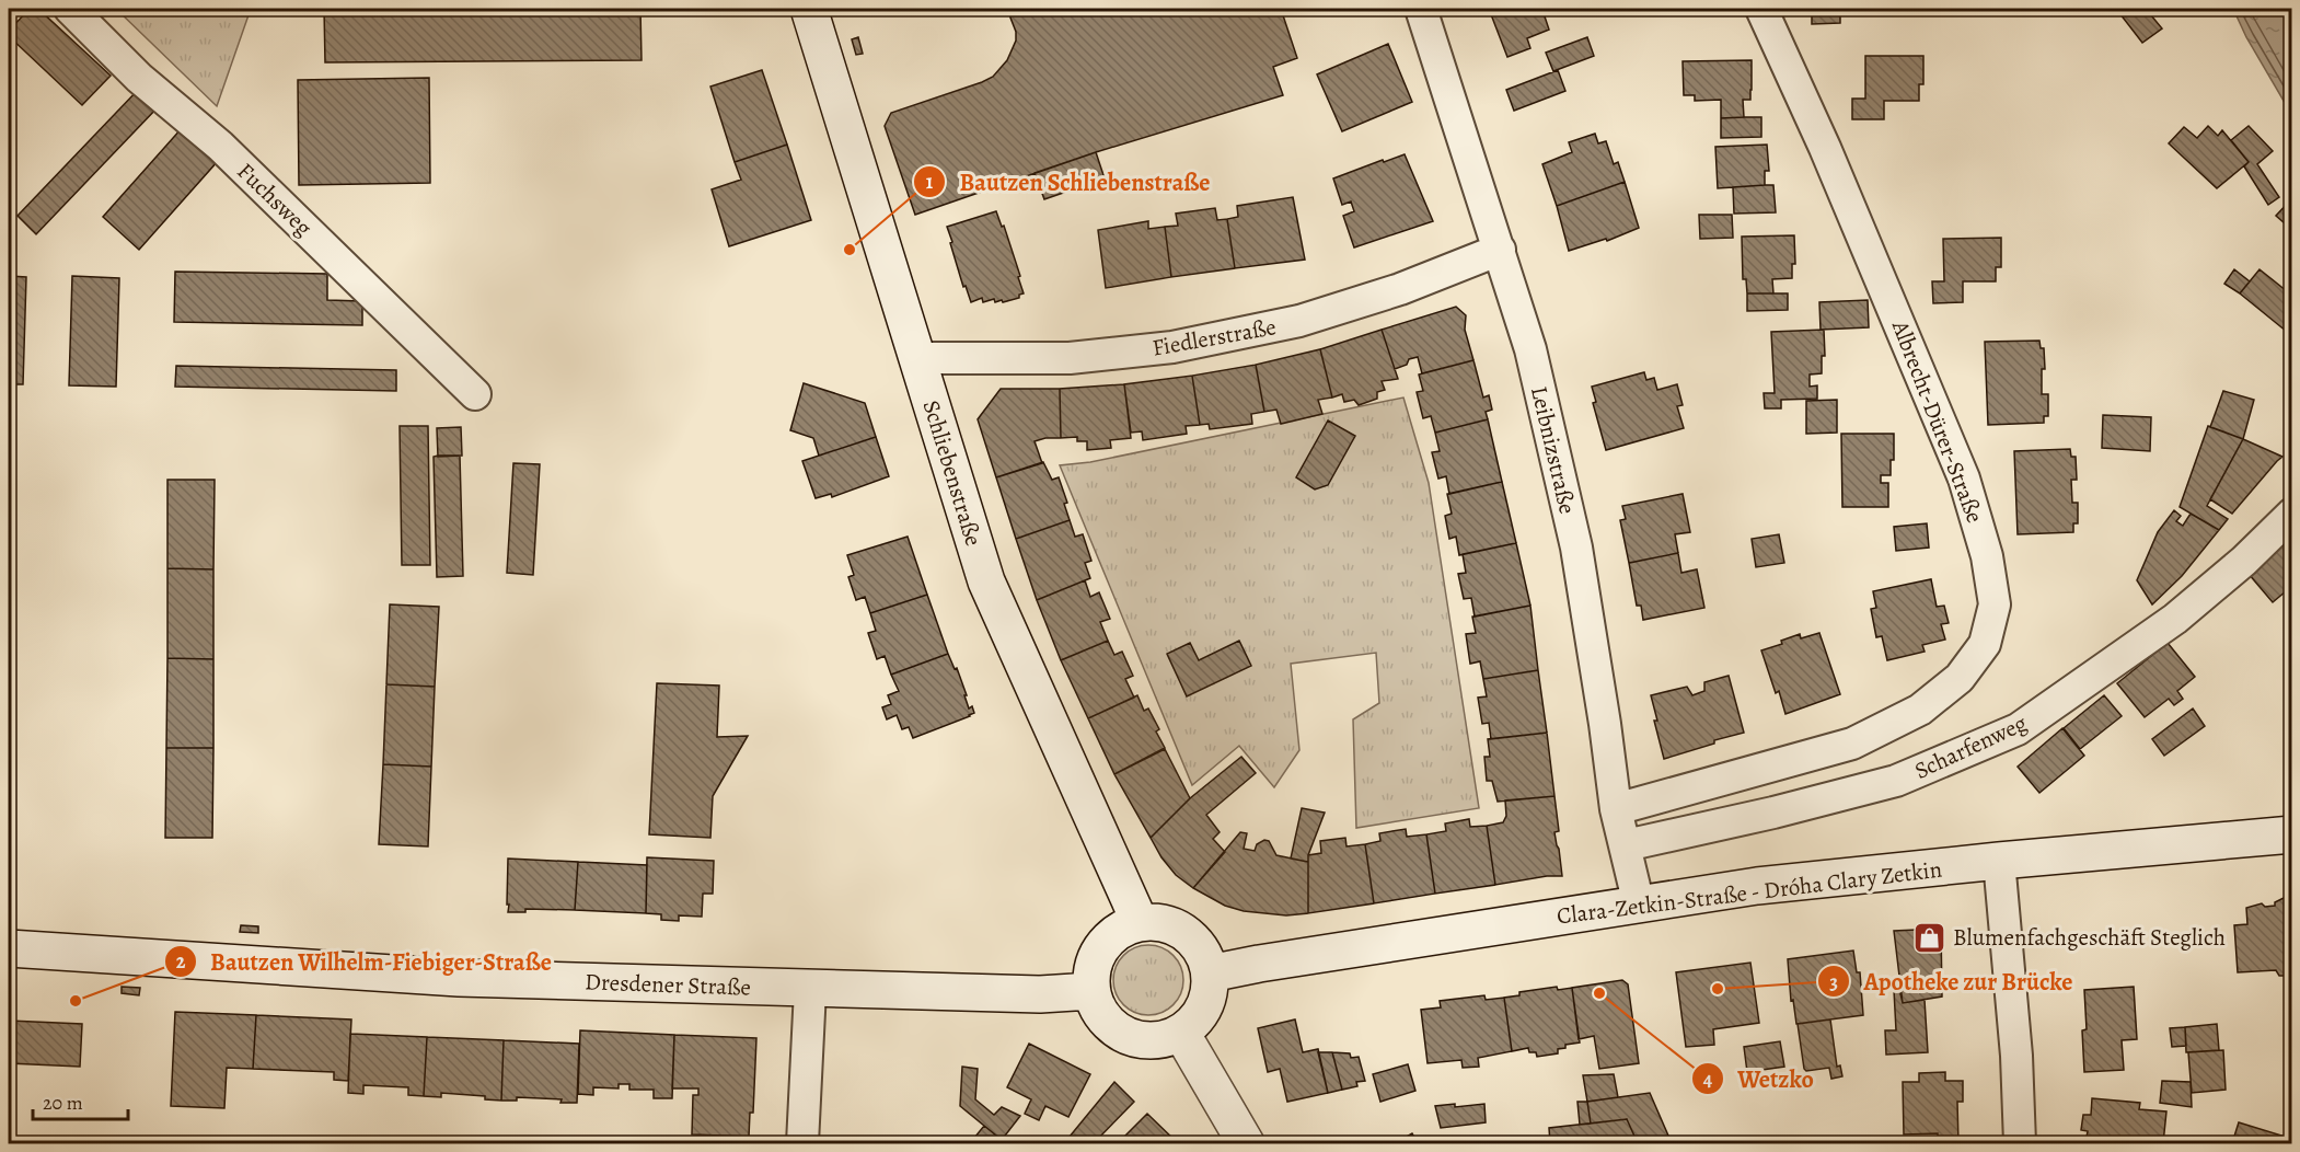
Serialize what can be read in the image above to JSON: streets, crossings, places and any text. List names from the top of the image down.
{
  "streets": {
    "main road": ["Schliebenstraße", "Clara-Zetkin-Straße - Dróha Clary Zetkin", "Dresdener Straße"],
    "street": [
      "Fuchsweg",
      "Fiedlerstraße",
      "Albrecht-Dürer-Straße",
      "Leibnizstraße",
      "Scharfenweg"
    ]
  },
  "crossings": [
    ["Fiedlerstraße", "Leibnizstraße"],
    ["Fiedlerstraße", "Schliebenstraße"],
    ["Albrecht-Dürer-Straße", "Leibnizstraße"],
    ["Leibnizstraße", "Scharfenweg"],
    ["Leibnizstraße", "Clara-Zetkin-Straße - Dróha Clary Zetkin"],
    ["Schliebenstraße", "Clara-Zetkin-Straße - Dróha Clary Zetkin"],
    ["Schliebenstraße", "Dresdener Straße"],
    ["Clara-Zetkin-Straße - Dróha Clary Zetkin", "Dresdener Straße"]
  ],
  "places": {
    "other": [
      "Bautzen Schliebenstraße",
      "Apotheke zur Brücke",
      "Wetzko",
      "Bautzen Wilhelm-Fiebiger-Straße"
    ],
    "shop": ["Blumenfachgeschäft Steglich"]
  },
  "scale_bar": "20 m"
}
